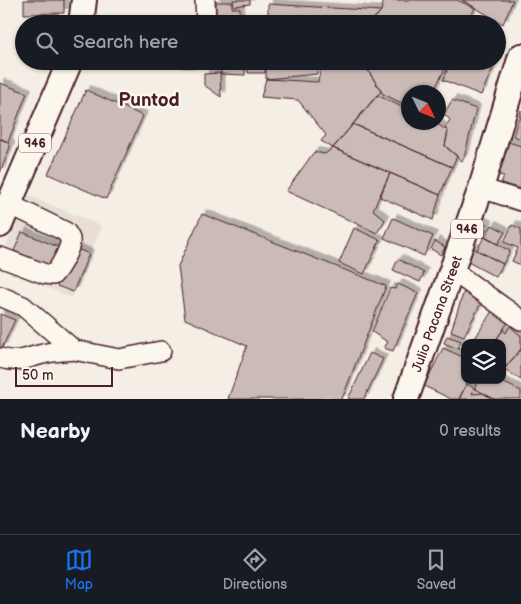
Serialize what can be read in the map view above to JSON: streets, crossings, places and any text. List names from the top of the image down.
{
  "streets": {
    "main road": ["946", "Julio Pacana Street"]
  },
  "districts": ["Puntod"],
  "scale_bar": "50 m",
  "north": "bottom right",
  "page": {
    "search": "Search here",
    "scale": "50 m",
    "heading": ["Nearby", "0 results"],
    "nav": ["Map", "Directions", "Saved"]
  }
}
